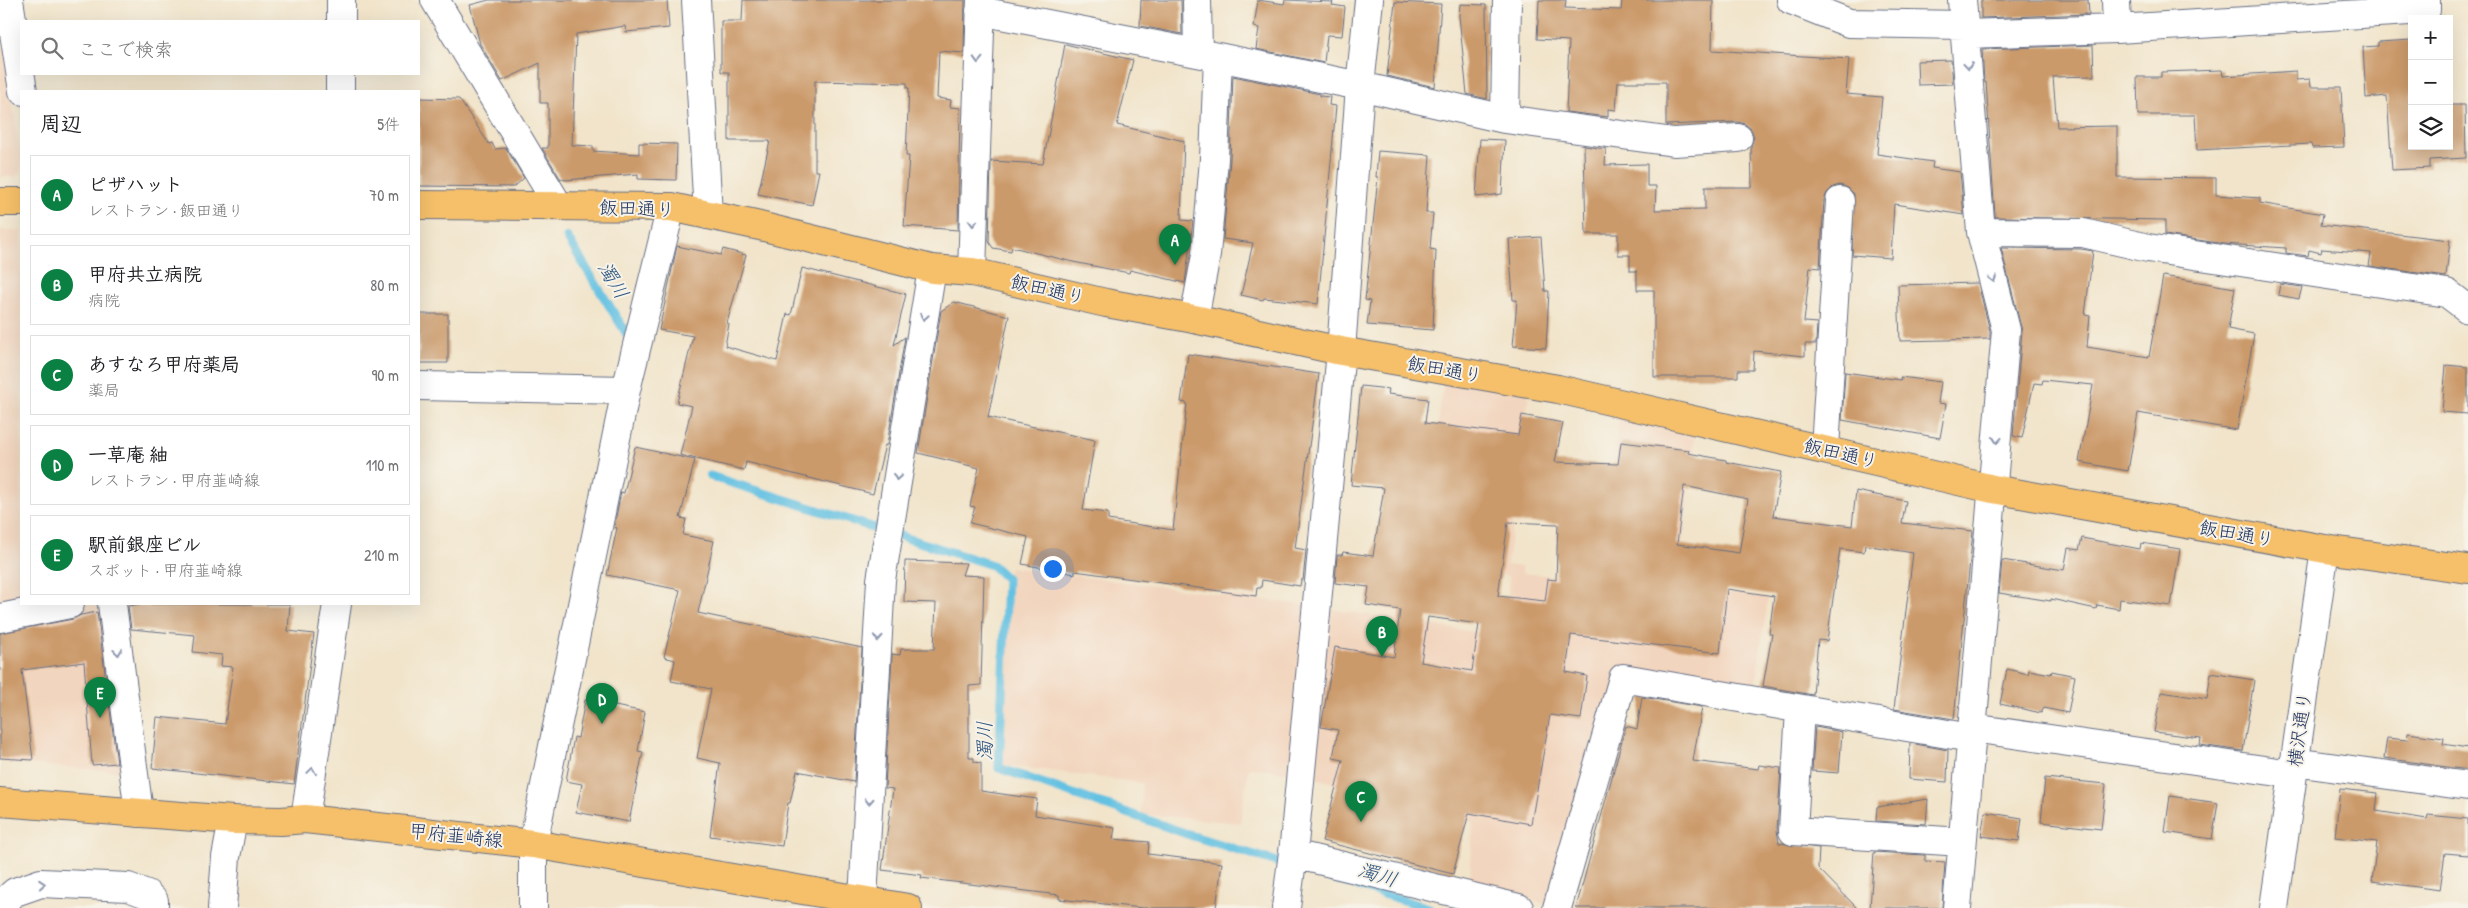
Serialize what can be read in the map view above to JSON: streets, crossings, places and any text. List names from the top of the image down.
{
  "streets": {
    "main road": ["飯田通り", "甲府韮崎線"],
    "street": ["横沢通り"]
  },
  "crossings": [
    ["飯田通り", "横沢通り"]
  ],
  "water": ["濁川"],
  "page": {
    "map_buttons": ["+", "−"],
    "search": "ここで検索",
    "heading": ["周辺", "5件"],
    "list": [
      {
        "mark": "A",
        "name": "ピザハット",
        "note": "レストラン · 飯田通り",
        "value": "70 m"
      },
      {
        "mark": "B",
        "name": "甲府共立病院",
        "note": "病院",
        "value": "80 m"
      },
      {
        "mark": "C",
        "name": "あすなろ甲府薬局",
        "note": "薬局",
        "value": "90 m"
      },
      {
        "mark": "D",
        "name": "一草庵 紬",
        "note": "レストラン · 甲府韮崎線",
        "value": "110 m"
      },
      {
        "mark": "E",
        "name": "駅前銀座ビル",
        "note": "スポット · 甲府韮崎線",
        "value": "210 m"
      }
    ],
    "pins": [
      "A",
      "B",
      "E",
      "D",
      "C"
    ]
  }
}
